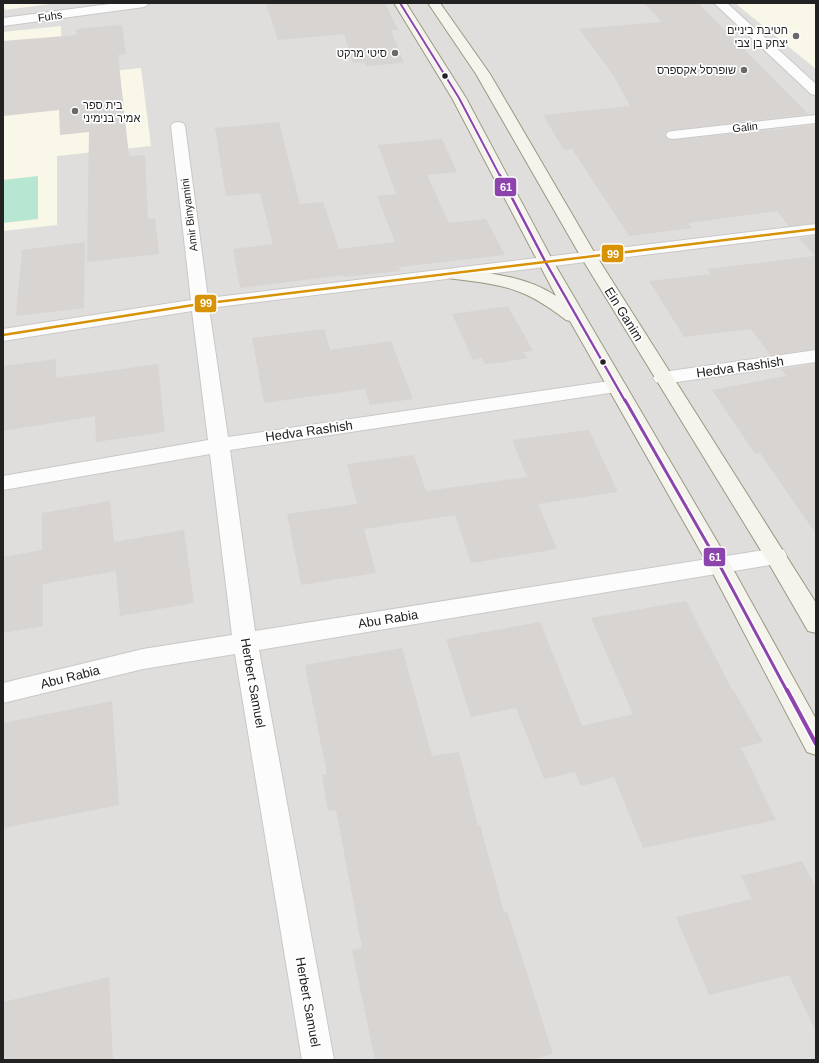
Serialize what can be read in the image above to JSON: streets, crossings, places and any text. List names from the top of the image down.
{
  "streets": {
    "street": [
      "Fuhs",
      "Galin",
      "Amir Binyamini",
      "Ein Ganim",
      "Hedva Rashish",
      "Abu Rabia",
      "Herbert Samuel"
    ]
  },
  "crossings": [
    ["Amir Binyamini", "Herbert Samuel"],
    ["Ein Ganim", "Hedva Rashish"],
    ["Ein Ganim", "Abu Rabia"],
    ["Hedva Rashish", "Herbert Samuel"],
    ["Abu Rabia", "Herbert Samuel"]
  ],
  "places": [
    "חטיבת ביניים יצחק בן צבי",
    "סיטי מרקט",
    "שופרסל אקספרס",
    "בית ספר אמיר בנימיני"
  ],
  "lines": ["transit line 61", "transit line 99"]
}
